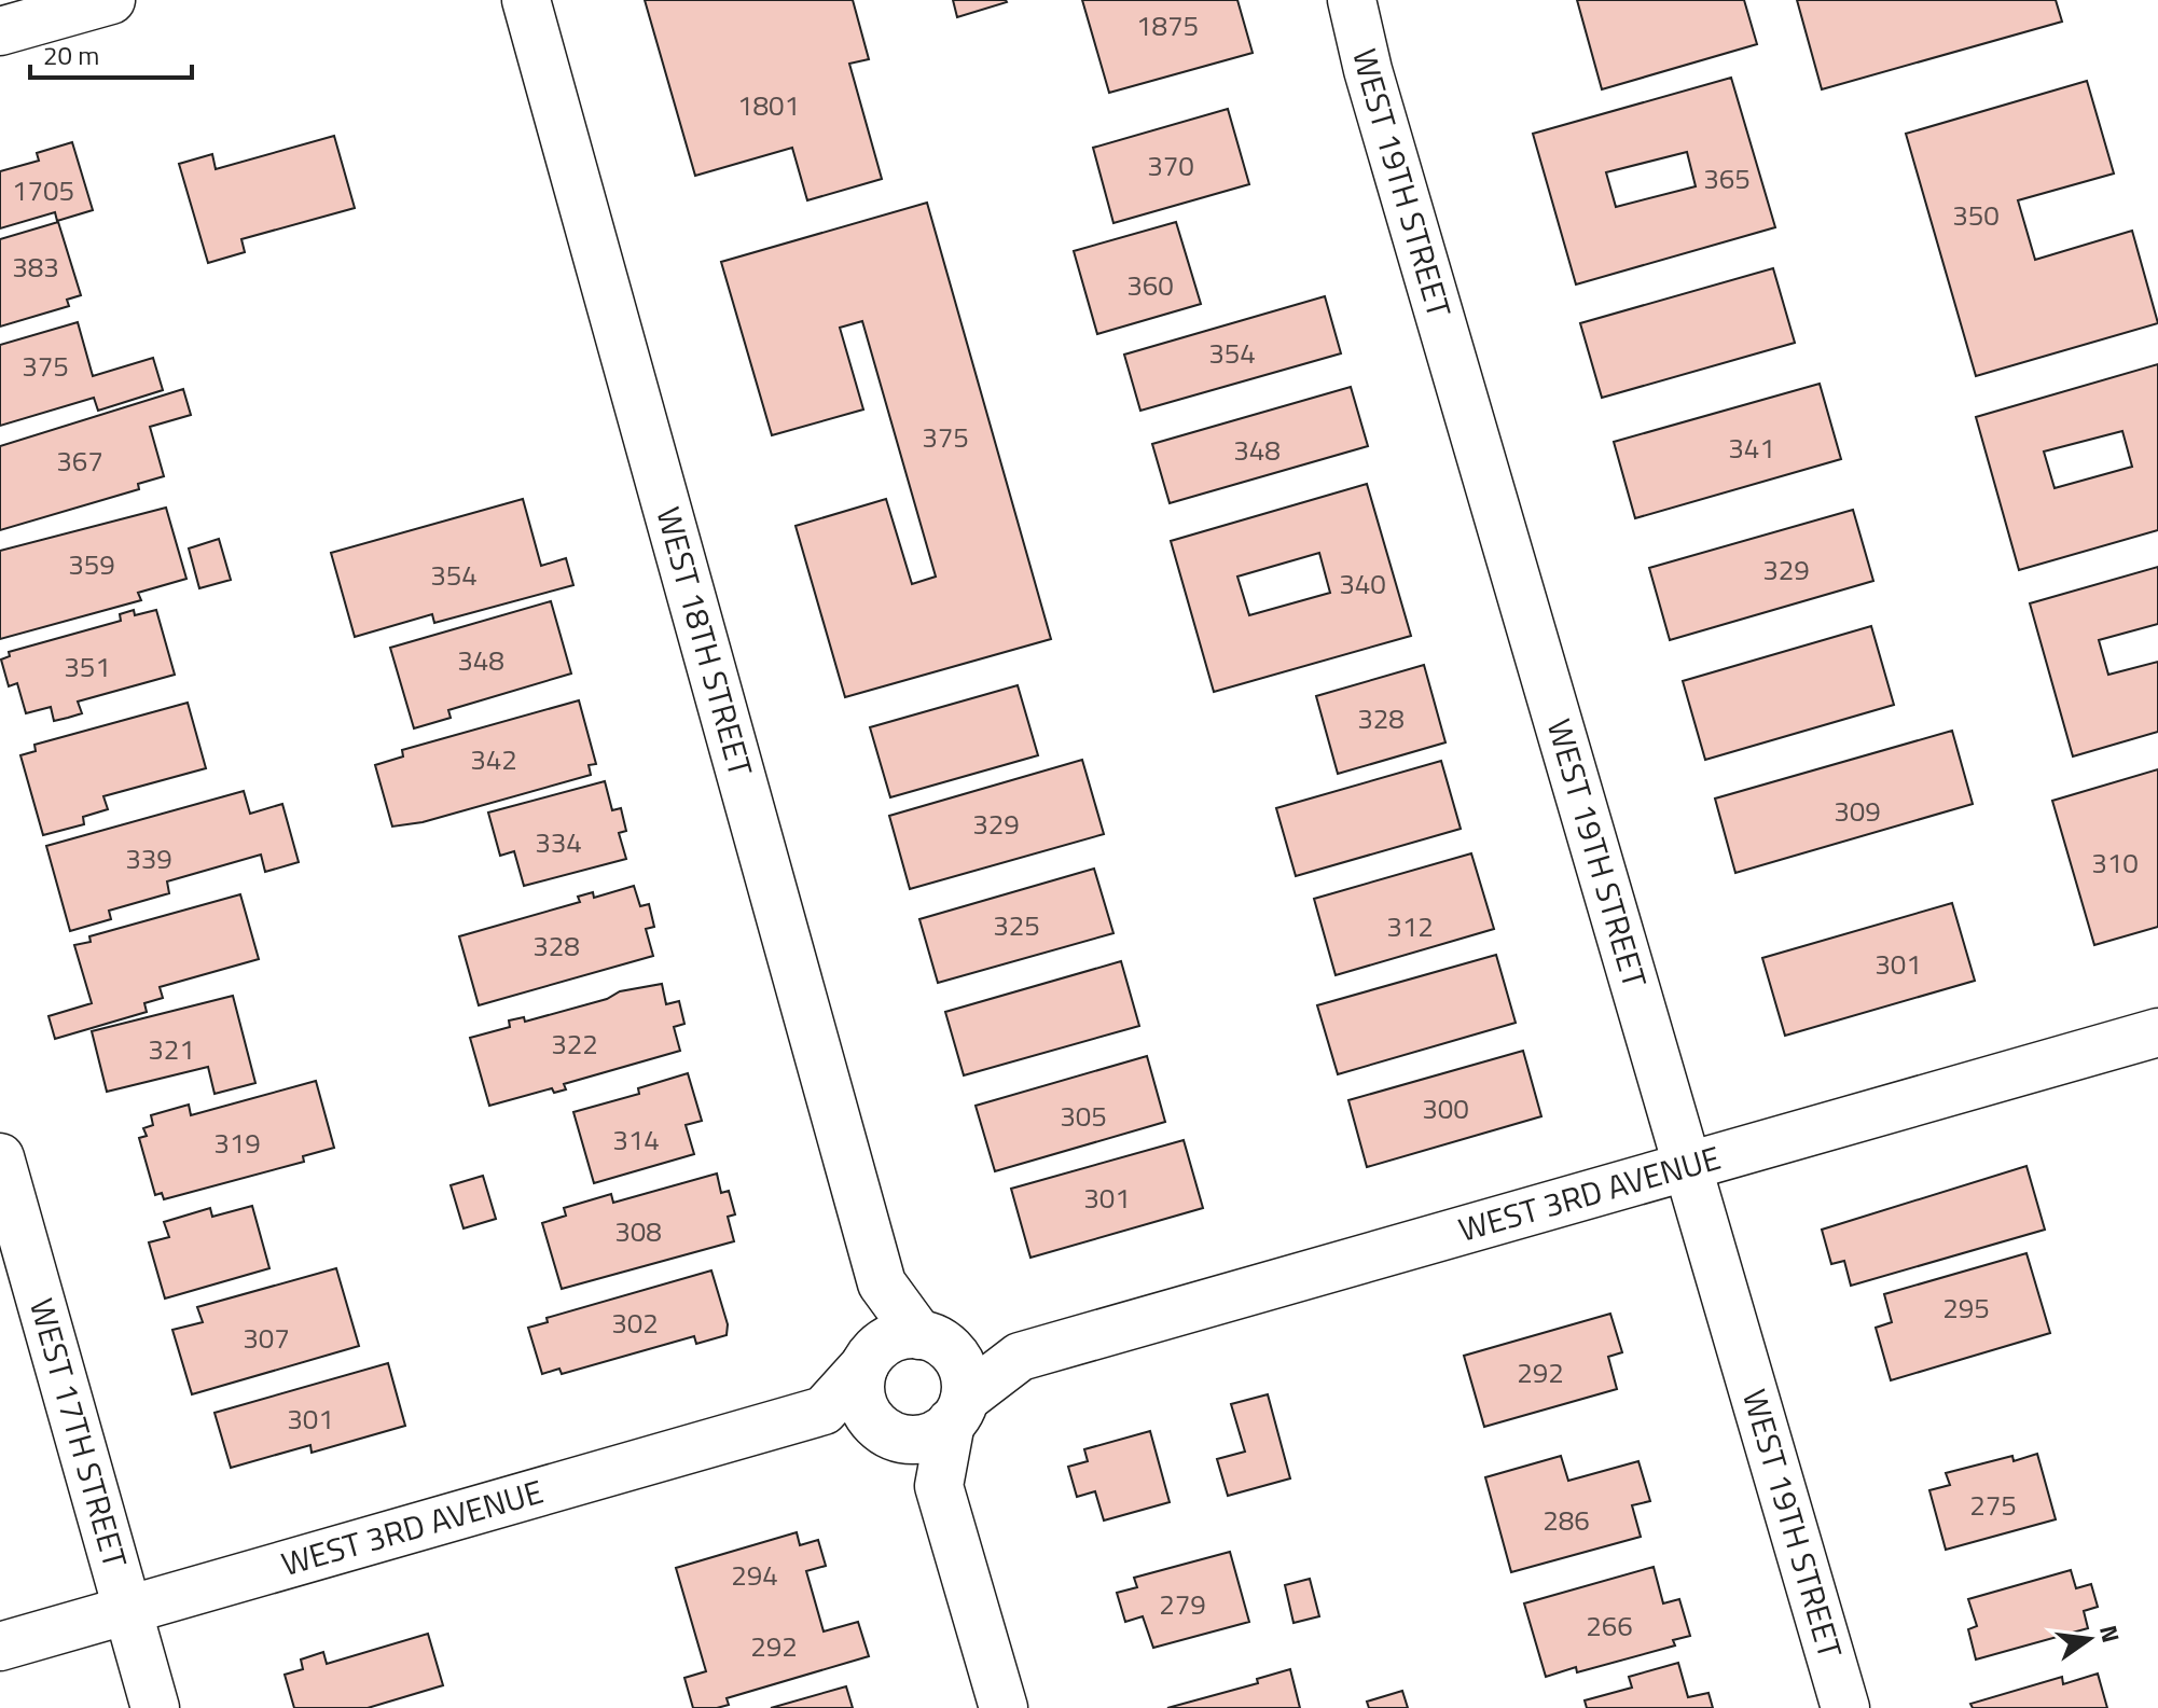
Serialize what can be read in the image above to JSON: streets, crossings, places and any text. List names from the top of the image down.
{
  "streets": {
    "street": [
      "WEST 19TH STREET",
      "WEST 18TH STREET",
      "WEST 3RD AVENUE",
      "WEST 17TH STREET"
    ]
  },
  "crossings": [
    ["WEST 19TH STREET", "WEST 3RD AVENUE"],
    ["WEST 18TH STREET", "WEST 3RD AVENUE"],
    ["WEST 3RD AVENUE", "WEST 17TH STREET"]
  ],
  "house_numbers": [
    "1875",
    "1801",
    "370",
    "365",
    "1705",
    "350",
    "383",
    "360",
    "354",
    "375",
    "375",
    "341",
    "348",
    "367",
    "359",
    "329",
    "354",
    "340",
    "348",
    "351",
    "328",
    "342",
    "309",
    "329",
    "334",
    "339",
    "310",
    "325",
    "312",
    "328",
    "301",
    "322",
    "321",
    "300",
    "305",
    "314",
    "319",
    "301",
    "308",
    "295",
    "302",
    "307",
    "292",
    "301",
    "275",
    "286",
    "294",
    "279",
    "266",
    "292"
  ],
  "scale_bar": "20 m",
  "north": "right"
}
